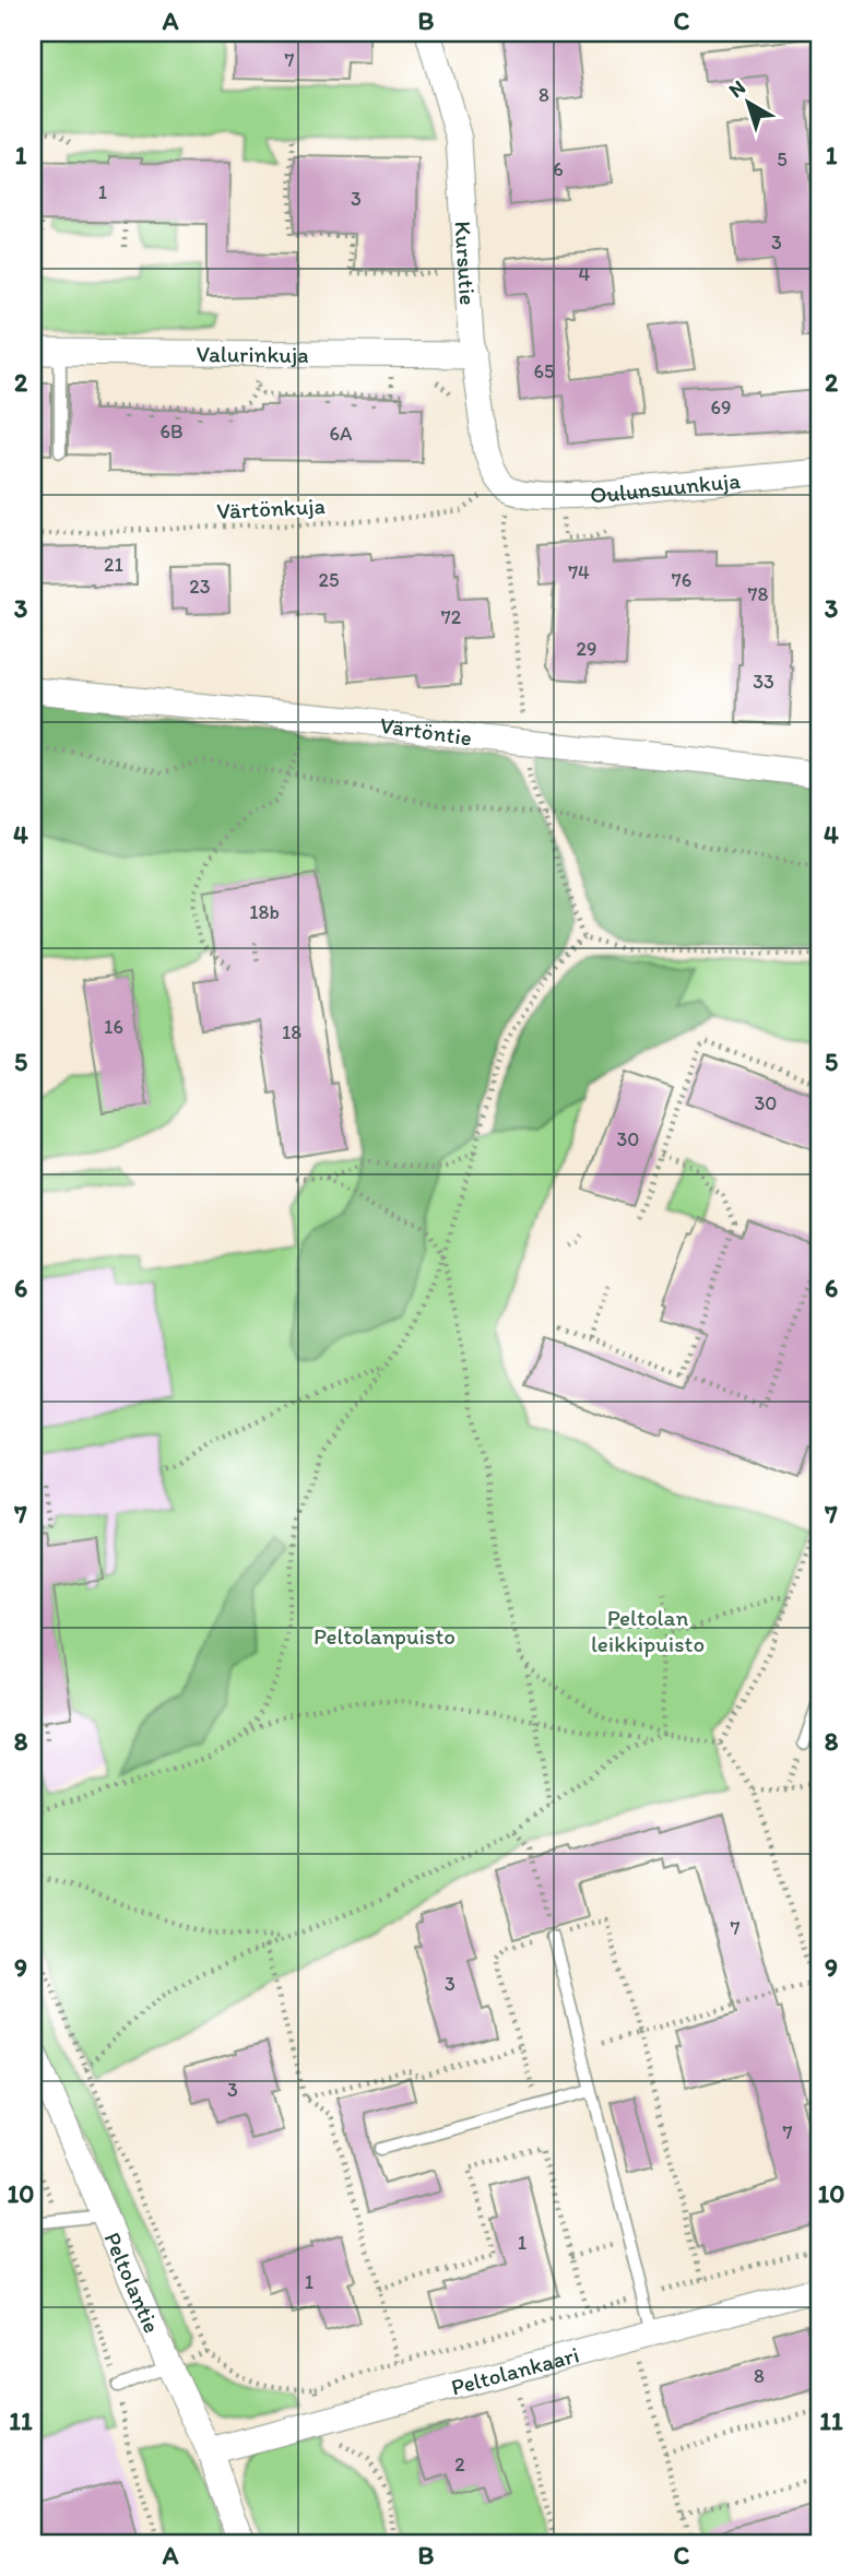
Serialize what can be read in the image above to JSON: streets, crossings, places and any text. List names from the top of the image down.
{
  "streets": {
    "street": [
      "Kursutie",
      "Valurinkuja",
      "Oulunsuunkuja",
      "Värtöntie",
      "Peltolantie",
      "Peltolankaari"
    ],
    "path": ["Värtönkuja"]
  },
  "crossings": [
    ["Kursutie", "Valurinkuja"],
    ["Kursutie", "Oulunsuunkuja"],
    ["Kursutie", "Värtönkuja"],
    ["Oulunsuunkuja", "Värtönkuja"],
    ["Peltolantie", "Peltolankaari"]
  ],
  "parks": ["Peltolan leikkipuisto", "Peltolanpuisto"],
  "house_numbers": [
    "7",
    "8",
    "5",
    "6",
    "1",
    "3",
    "3",
    "4",
    "65",
    "69",
    "6B",
    "6A",
    "21",
    "74",
    "25",
    "76",
    "23",
    "78",
    "72",
    "29",
    "33",
    "18b",
    "16",
    "18",
    "30",
    "30",
    "7",
    "3",
    "3",
    "7",
    "1",
    "1",
    "8",
    "2"
  ],
  "north": "top left",
  "grid": {
    "columns": ["A", "B", "C"],
    "rows": [
      "1",
      "2",
      "3",
      "4",
      "5",
      "6",
      "7",
      "8",
      "9",
      "10",
      "11"
    ]
  }
}
